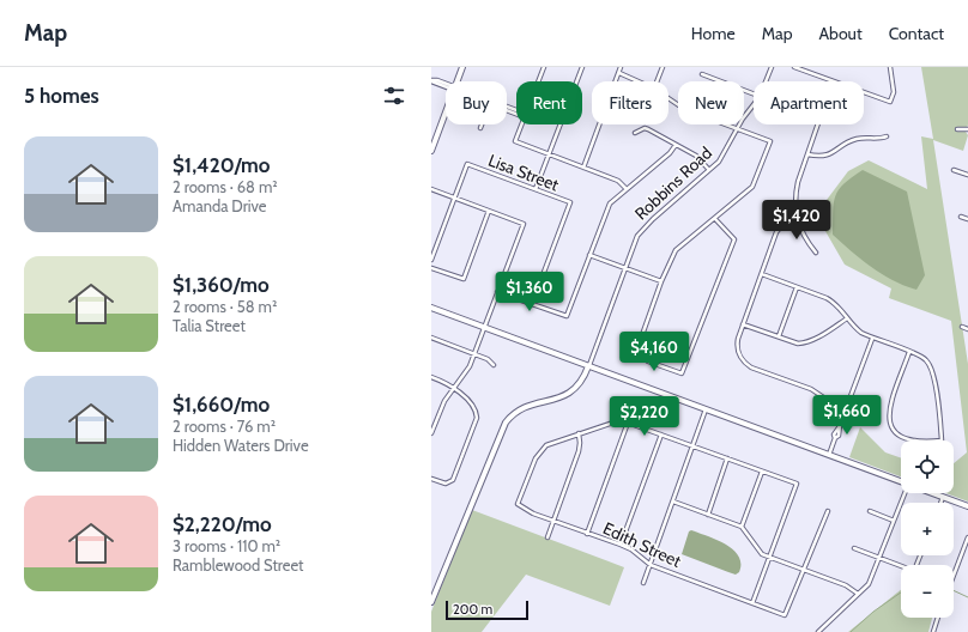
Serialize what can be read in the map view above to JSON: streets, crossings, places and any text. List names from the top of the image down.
{
  "streets": {
    "main road": ["Robbins Road"],
    "street": ["Lisa Street", "Edith Street"]
  },
  "scale_bar": "200 m",
  "page": {
    "header": "Map",
    "nav": [
      "Home",
      "Map",
      "About",
      "Contact"
    ],
    "heading": "5 homes",
    "chip": [
      "Buy",
      "Rent",
      "Filters",
      "New",
      "Apartment"
    ],
    "list": [
      {
        "name": "$1,420/mo",
        "note": "2 rooms · 68 m² · Amanda Drive"
      },
      {
        "name": "$1,360/mo",
        "note": "2 rooms · 58 m² · Talia Street"
      },
      {
        "name": "$1,660/mo",
        "note": "2 rooms · 76 m² · Hidden Waters Drive"
      },
      {
        "name": "$2,220/mo",
        "note": "3 rooms · 110 m² · Ramblewood Street"
      }
    ],
    "price": [
      "$1,420",
      "$1,360",
      "$4,160",
      "$1,660",
      "$2,220"
    ],
    "map_buttons": ["+", "−"],
    "scale": "200 m"
  }
}
